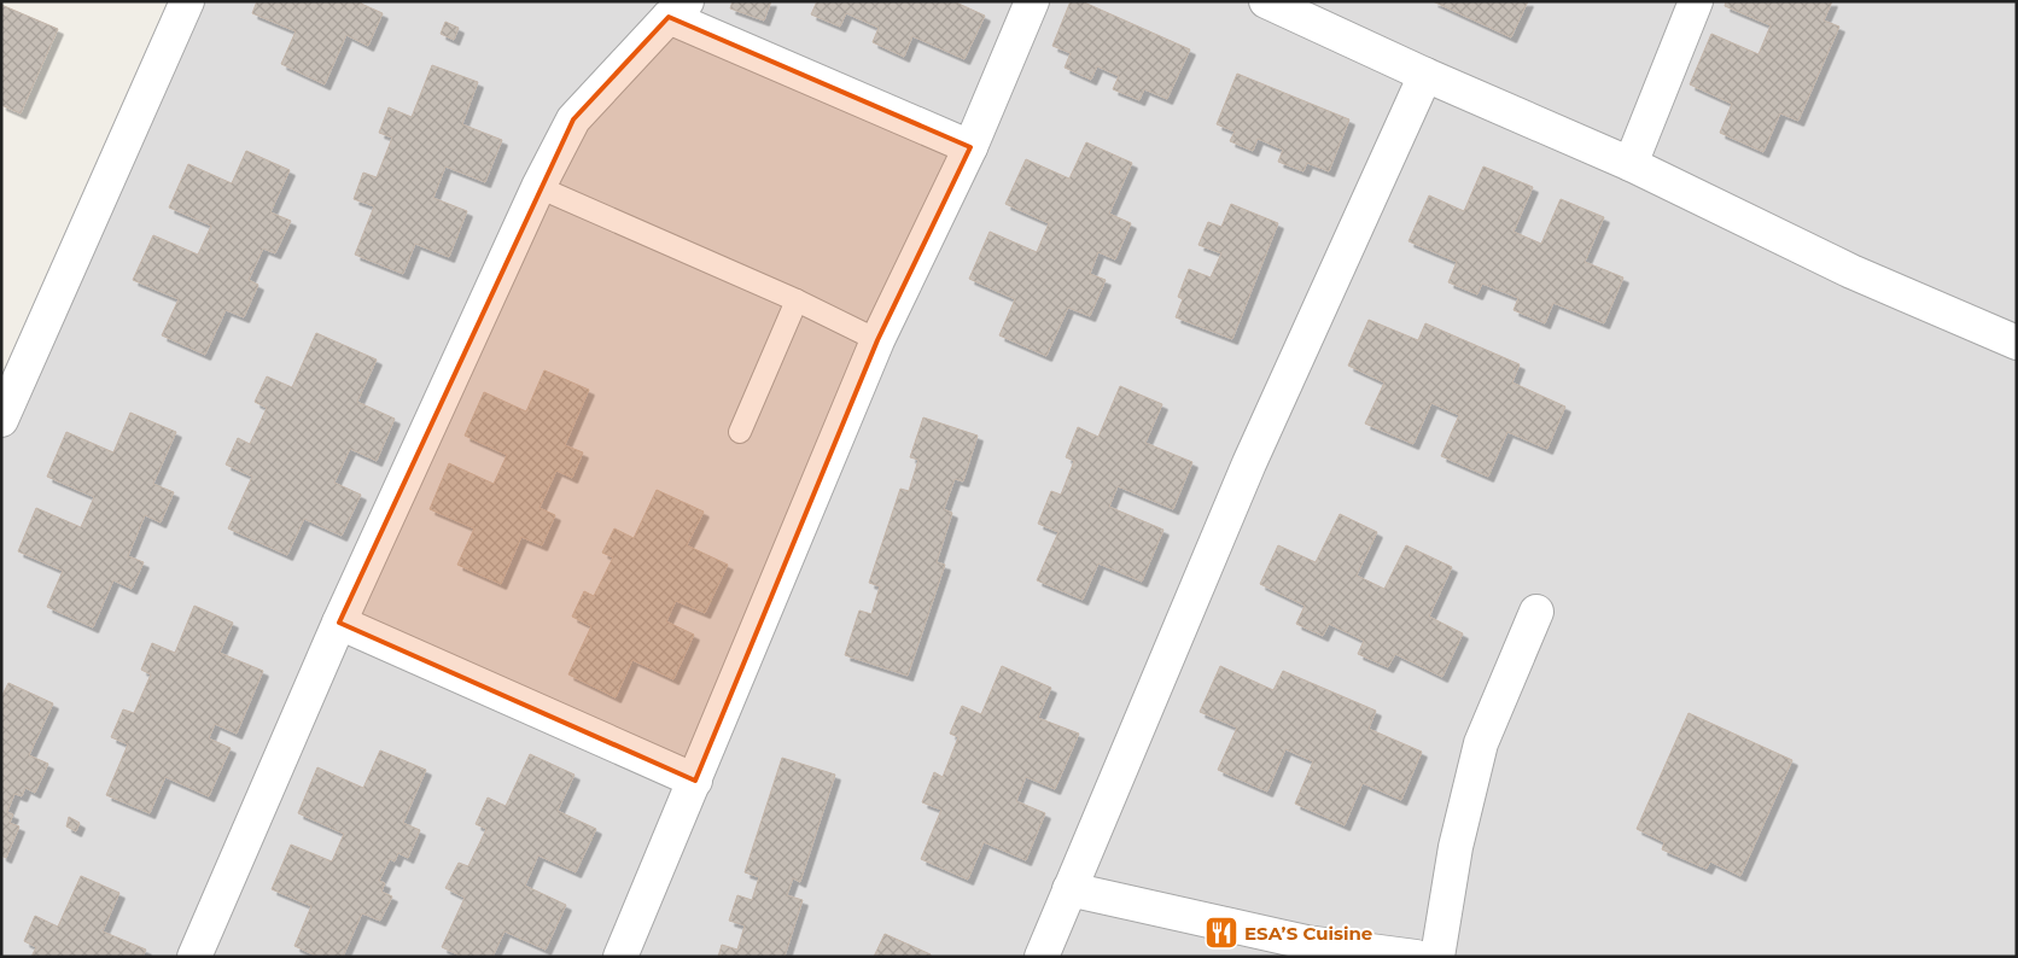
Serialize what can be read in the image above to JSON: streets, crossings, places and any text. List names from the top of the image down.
{
  "places": {
    "restaurant": ["ESA’S Cuisine"]
  }
}
